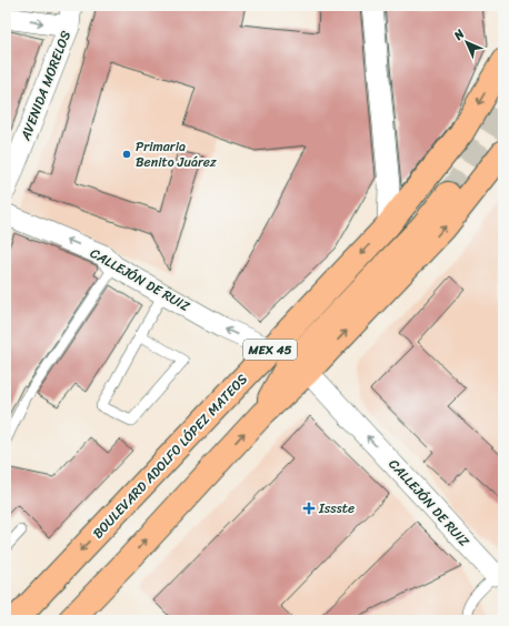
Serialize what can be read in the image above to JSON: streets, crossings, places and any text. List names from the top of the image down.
{
  "streets": {
    "main road": ["MEX 45", "BOULEVARD ADOLFO LÓPEZ MATEOS"],
    "street": ["AVENIDA MORELOS", "CALLEJÓN DE RUIZ"]
  },
  "crossings": [
    ["CALLEJÓN DE RUIZ", "MEX 45"],
    ["CALLEJÓN DE RUIZ", "BOULEVARD ADOLFO LÓPEZ MATEOS"]
  ],
  "one_way": ["CALLEJÓN DE RUIZ"],
  "places": {
    "other": ["Primaria Benito Juárez"],
    "health": ["Issste"]
  },
  "north": "top left"
}
